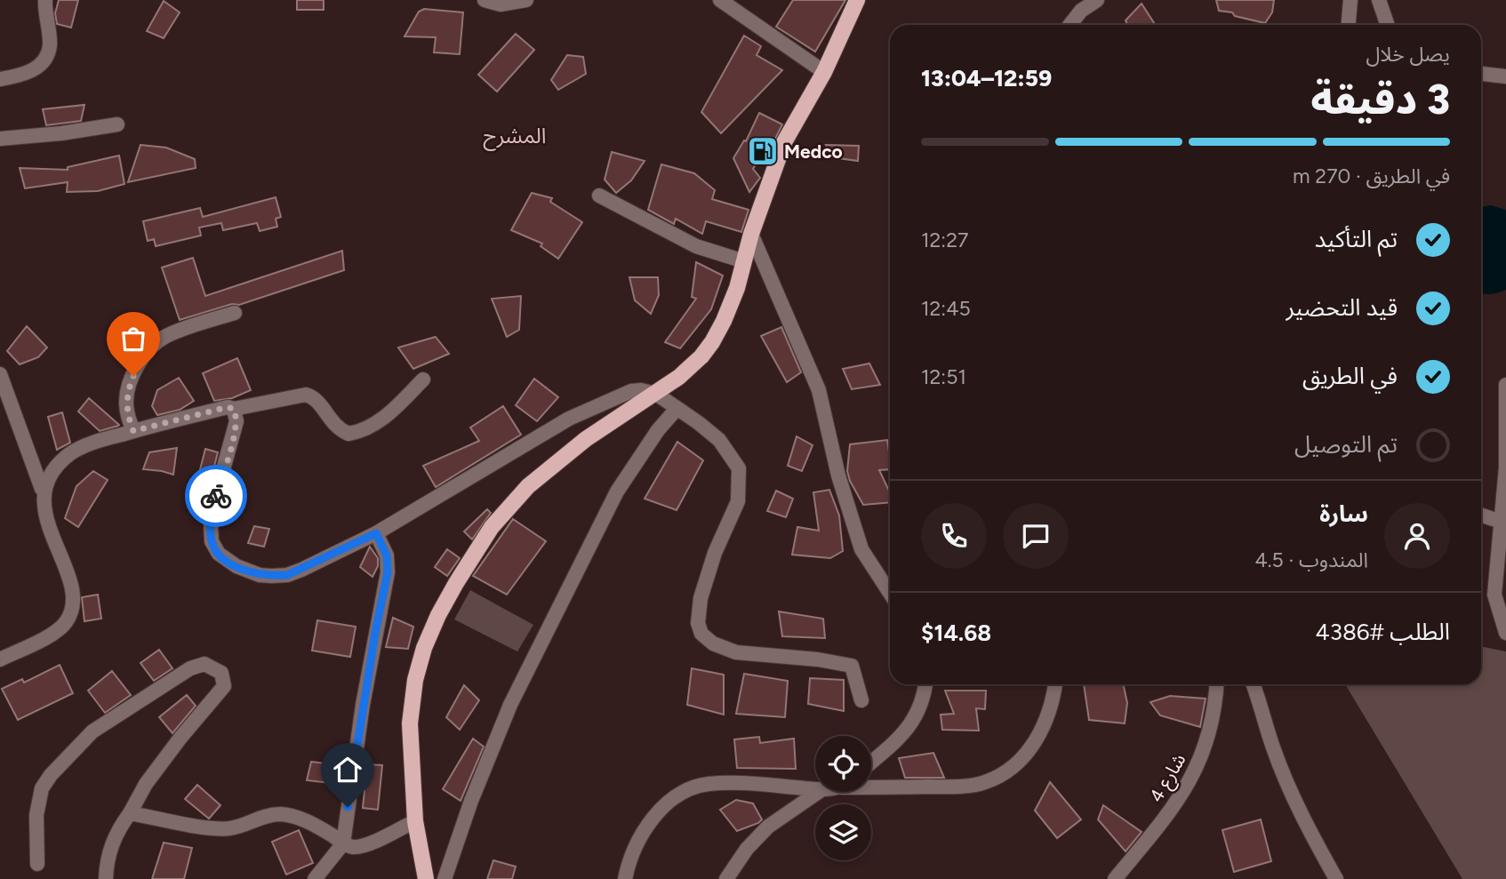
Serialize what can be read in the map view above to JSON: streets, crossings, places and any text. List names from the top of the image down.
{
  "streets": {
    "street": ["شارع 4"]
  },
  "districts": ["المشرح"],
  "places": {
    "fuel station": ["Medco"]
  },
  "page": {
    "heading": ["3 دقيقة", "يصل خلال", "12:59–13:04"],
    "panel": [
      "سارة",
      "المندوب · 4.5",
      "الطلب #4386",
      "$14.68"
    ],
    "bar": "في الطريق · 270 m",
    "list": [
      ["تم التأكيد", "12:27"],
      ["قيد التحضير", "12:45"],
      ["في الطريق", "12:51"],
      "تم التوصيل"
    ]
  }
}
